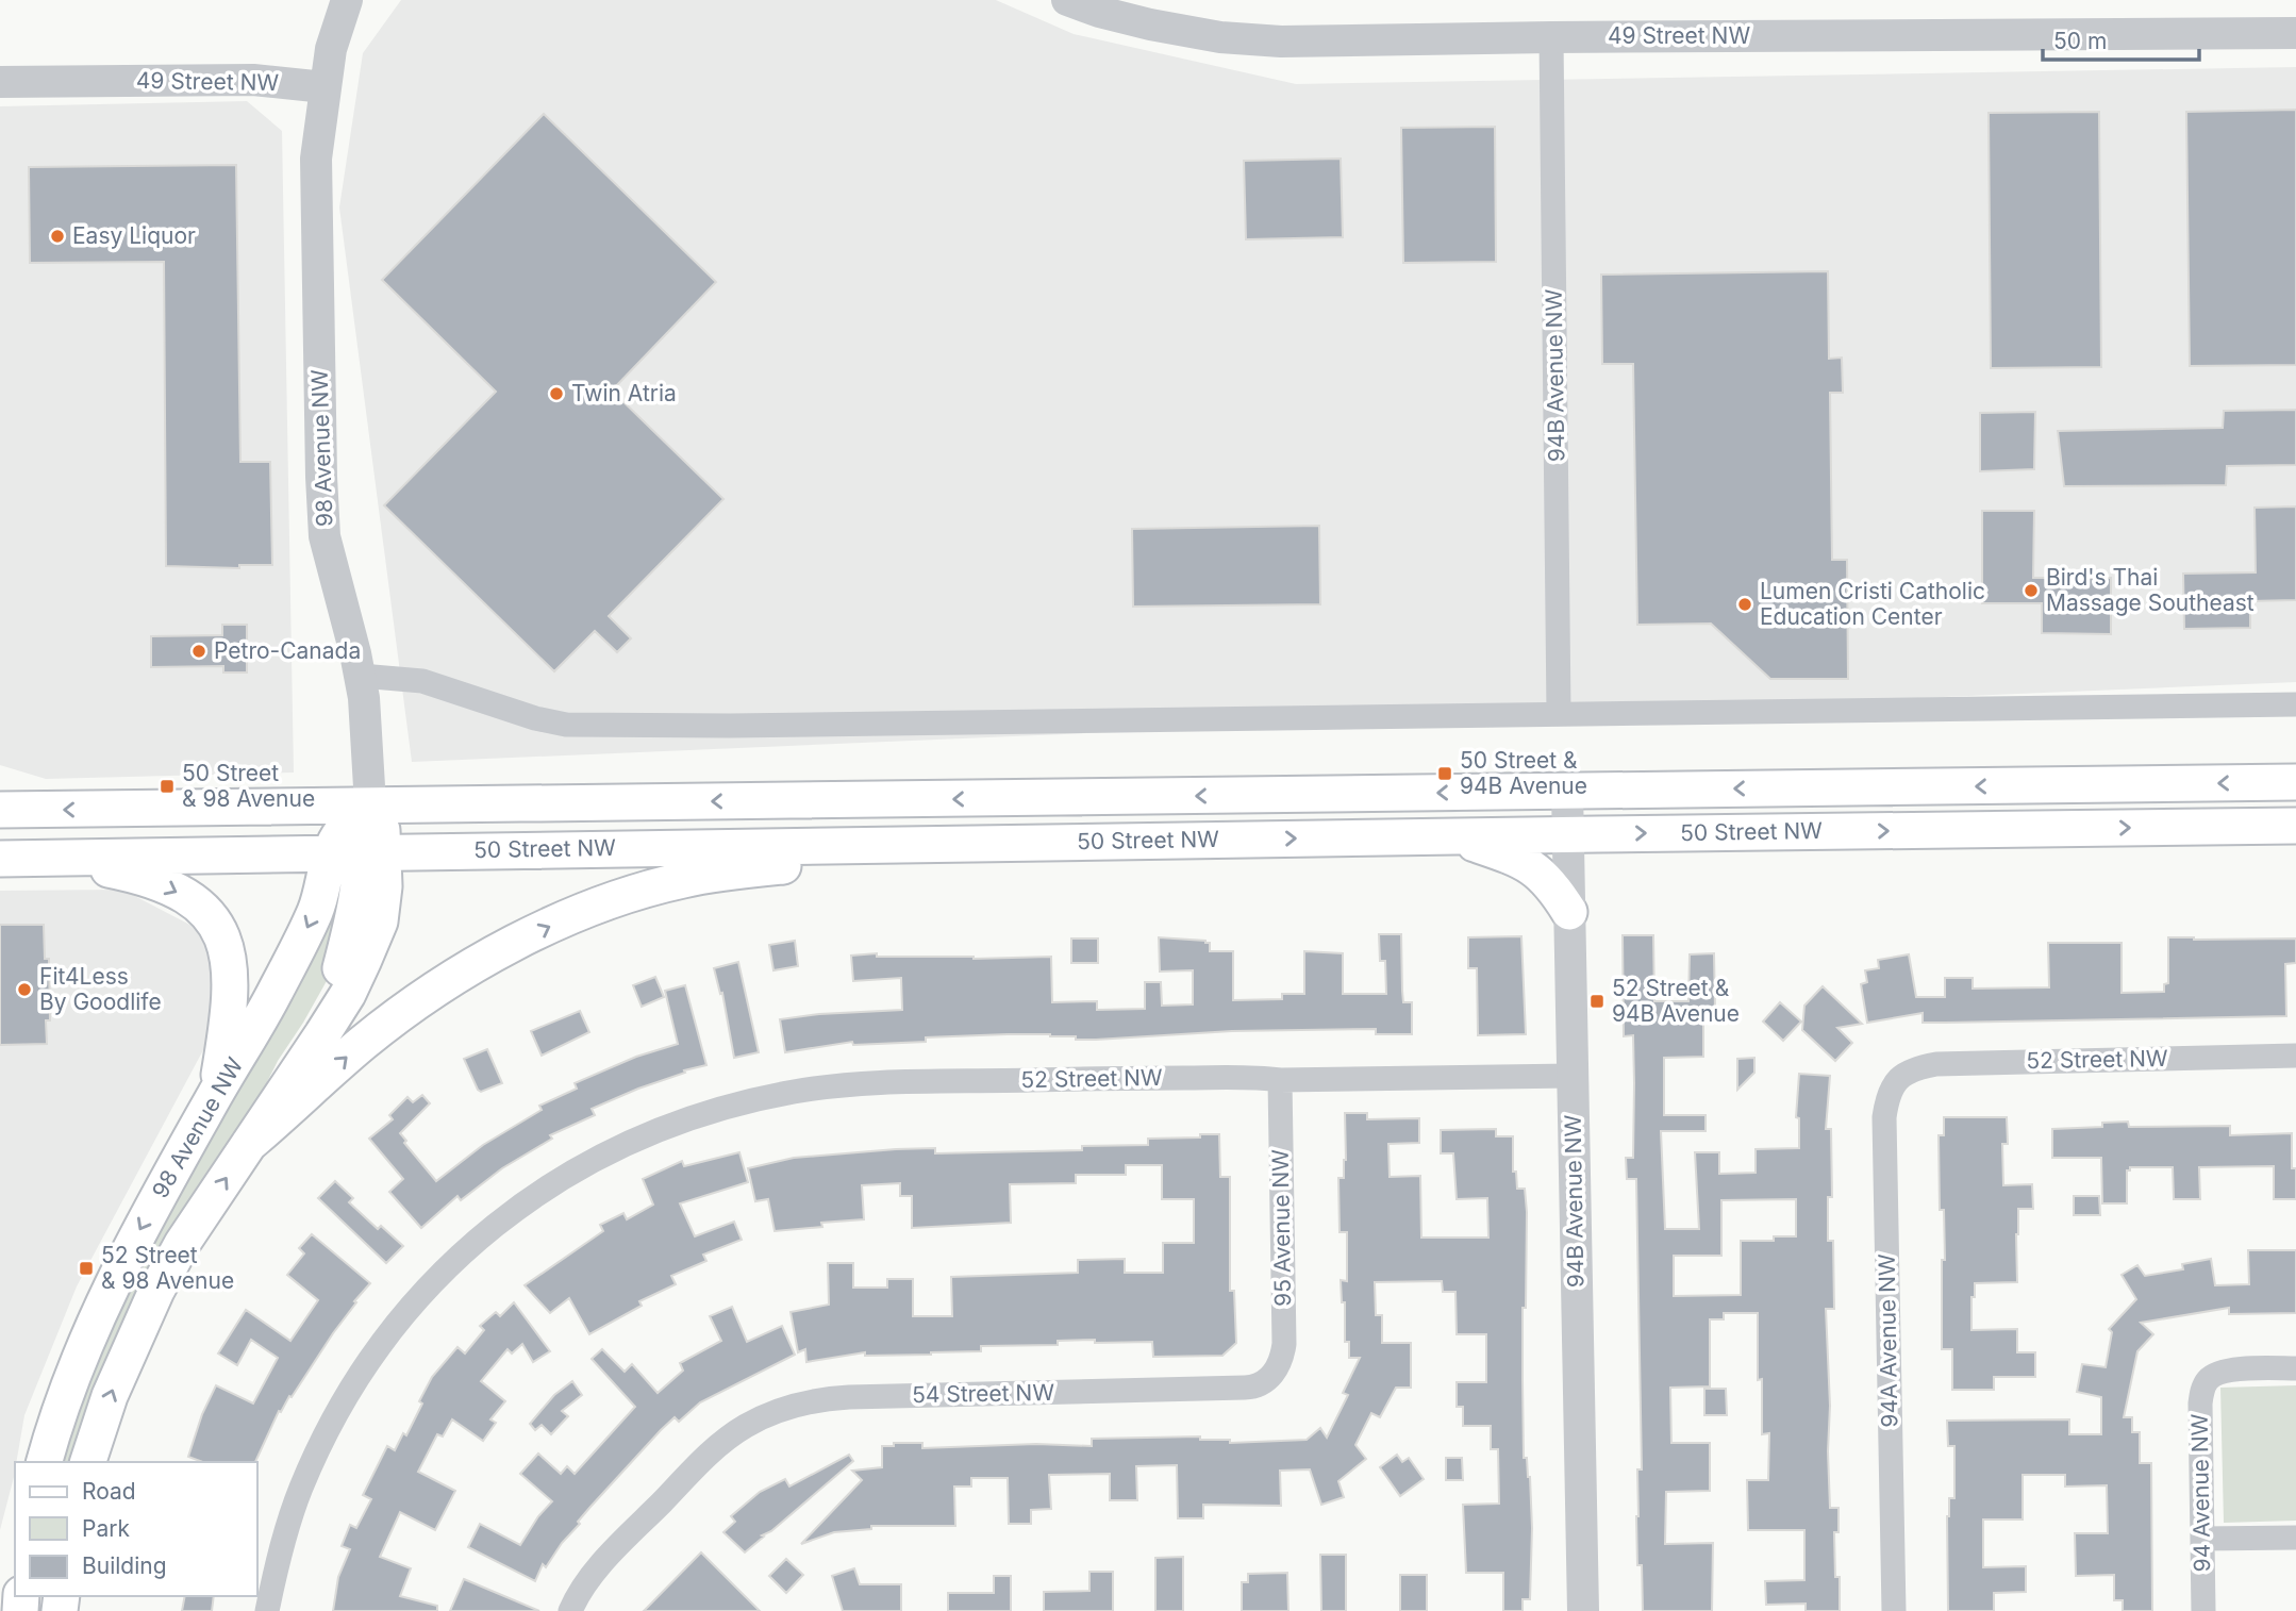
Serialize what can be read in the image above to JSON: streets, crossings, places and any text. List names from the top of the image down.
{
  "streets": {
    "main road": ["98 Avenue NW", "50 Street NW"],
    "street": [
      "49 Street NW",
      "94B Avenue NW",
      "52 Street NW",
      "95 Avenue NW",
      "94A Avenue NW",
      "54 Street NW",
      "94 Avenue NW"
    ]
  },
  "crossings": [
    ["49 Street NW", "94B Avenue NW"],
    ["49 Street NW", "98 Avenue NW"],
    ["94B Avenue NW", "50 Street NW"],
    ["94B Avenue NW", "52 Street NW"],
    ["98 Avenue NW", "50 Street NW"],
    ["52 Street NW", "95 Avenue NW"],
    ["52 Street NW", "94A Avenue NW"],
    ["95 Avenue NW", "54 Street NW"]
  ],
  "places": {
    "other": [
      "Easy Liquor",
      "Twin Atria",
      "Bird's Thai Massage Southeast",
      "Lumen Cristi Catholic Education Center",
      "Petro-Canada",
      "Fit4Less By Goodlife"
    ],
    "transit": [
      "50 Street & 94B Avenue",
      "50 Street & 98 Avenue",
      "52 Street & 94B Avenue",
      "52 Street & 98 Avenue"
    ]
  },
  "legend": ["Road", "Park", "Building"],
  "scale_bar": "50 m"
}
